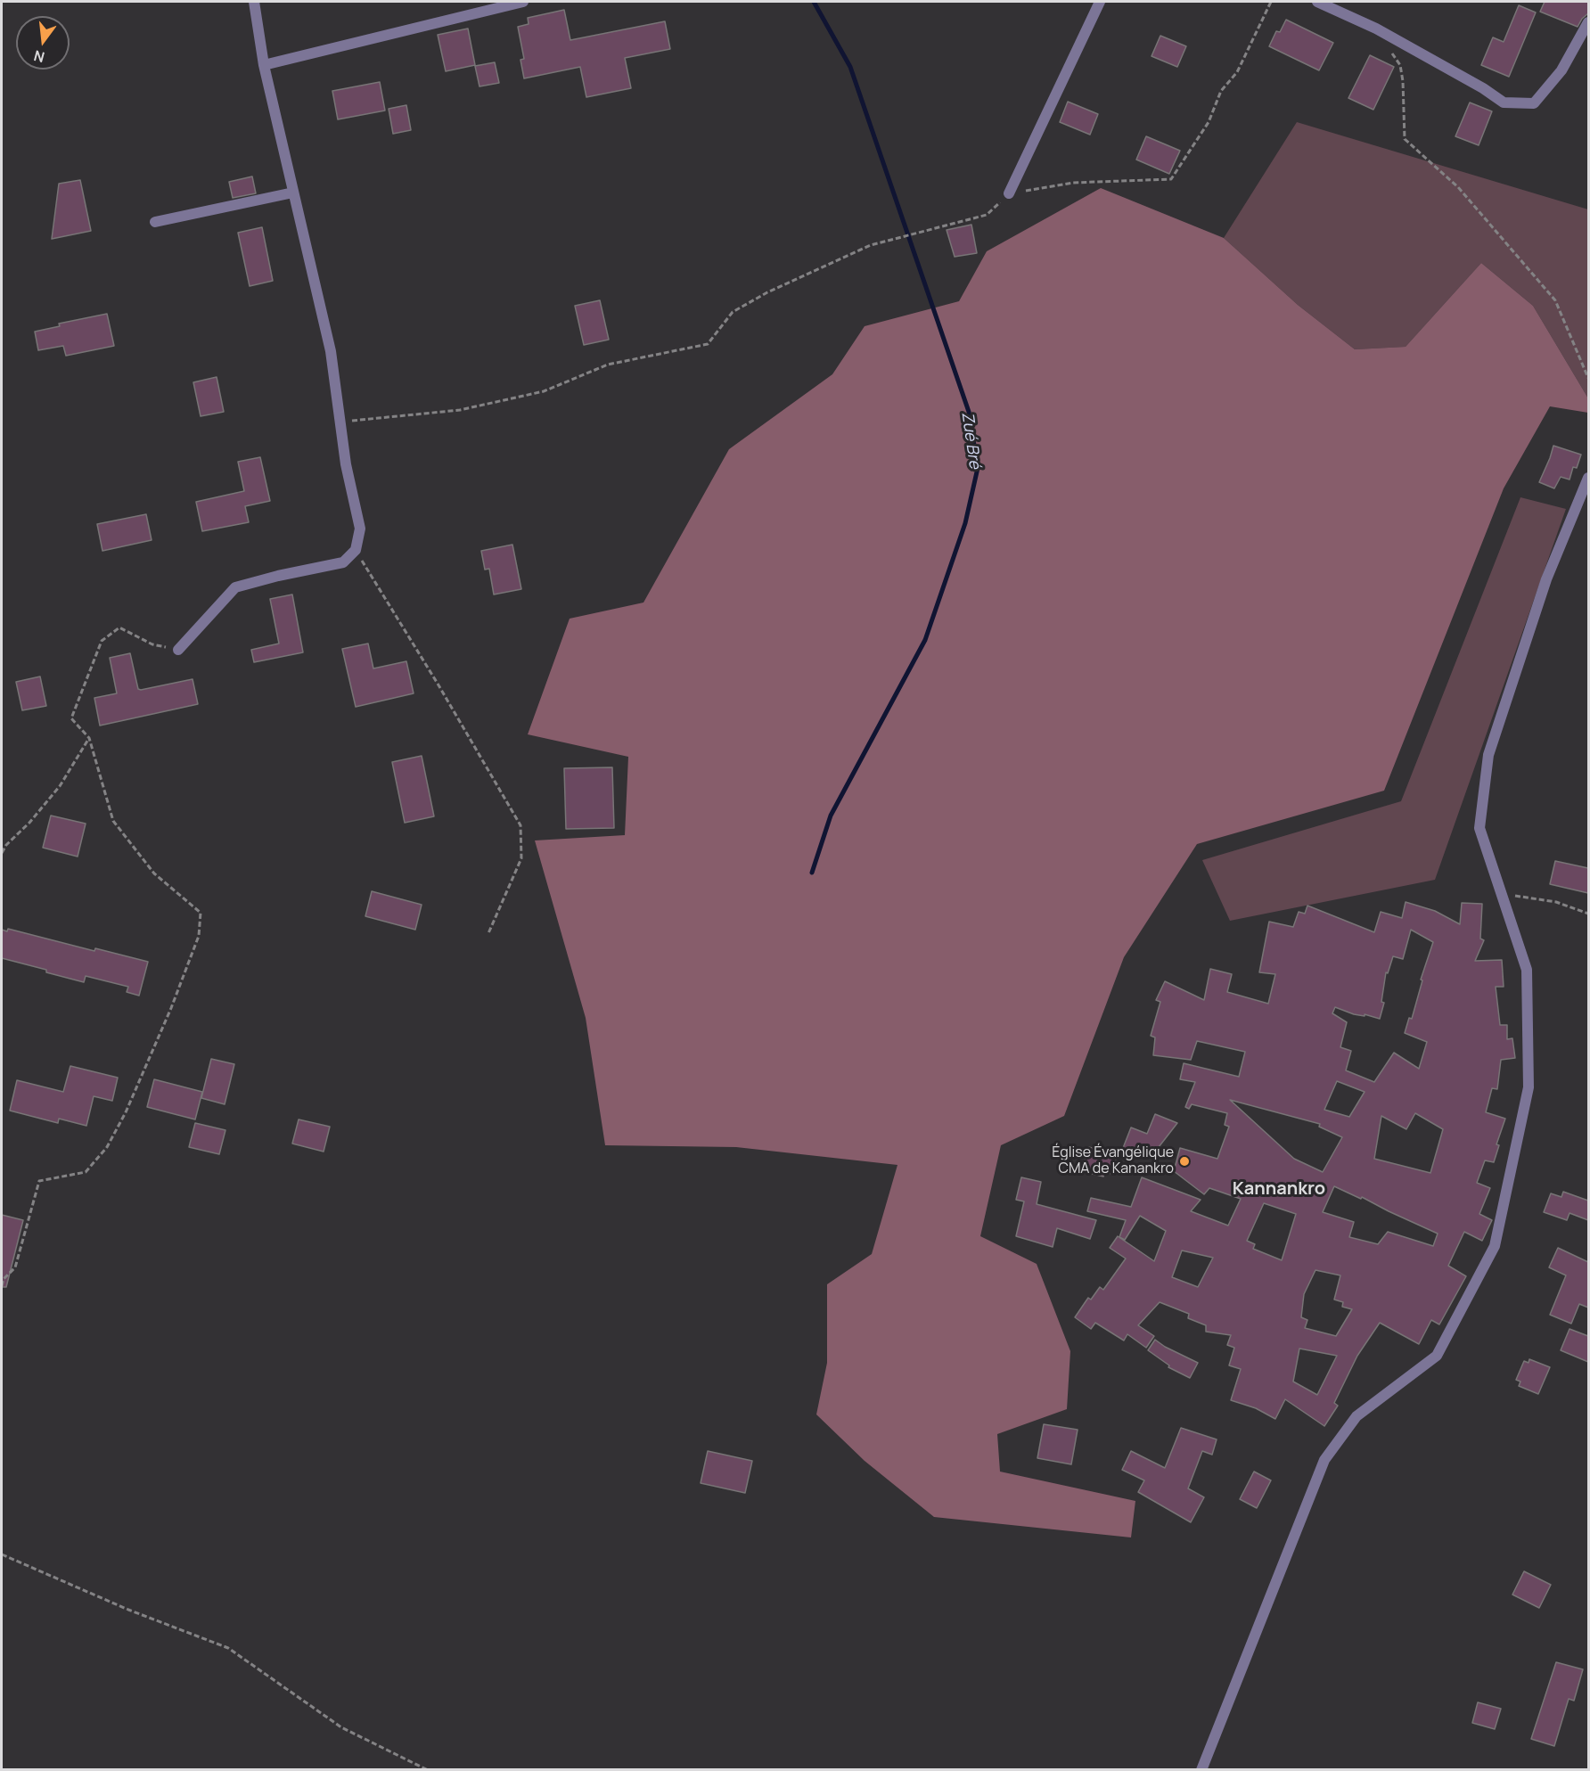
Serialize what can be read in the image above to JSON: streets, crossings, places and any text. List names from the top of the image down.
{
  "districts": ["Kannankro"],
  "water": ["Zué Bré"],
  "places": ["Église Évangélique CMA de Kanankro"],
  "north": "bottom"
}
